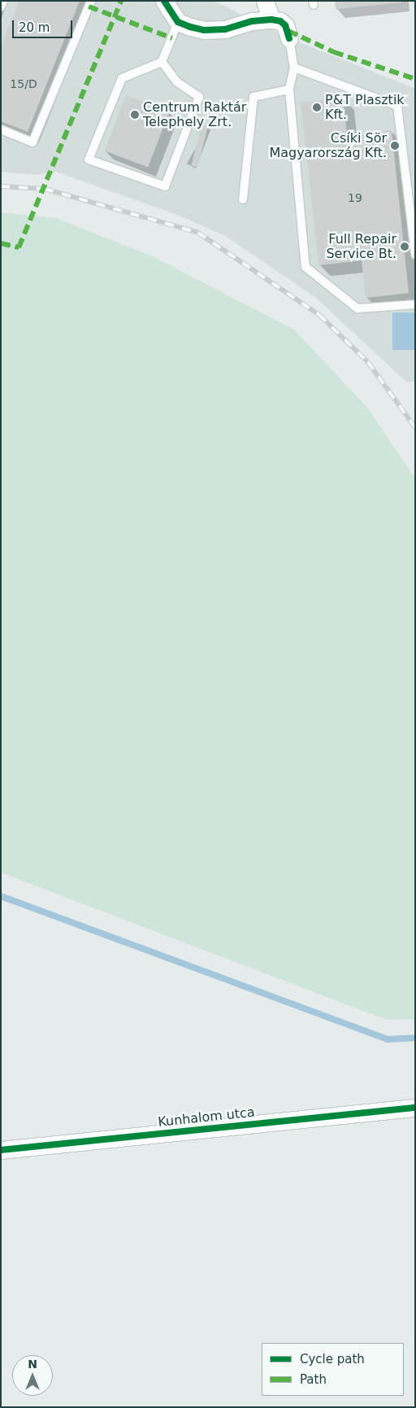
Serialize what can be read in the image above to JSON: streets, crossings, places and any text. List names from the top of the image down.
{
  "streets": {
    "street": ["Kunhalom utca"]
  },
  "places": [
    "P&T Plasztik Kft.",
    "Centrum Raktár Telephely Zrt.",
    "Csíki Sör Magyarország Kft.",
    "Full Repair Service Bt."
  ],
  "house_numbers": ["15/D", "19"],
  "legend": ["Cycle path", "Path"],
  "scale_bar": "20 m",
  "north": "top"
}
